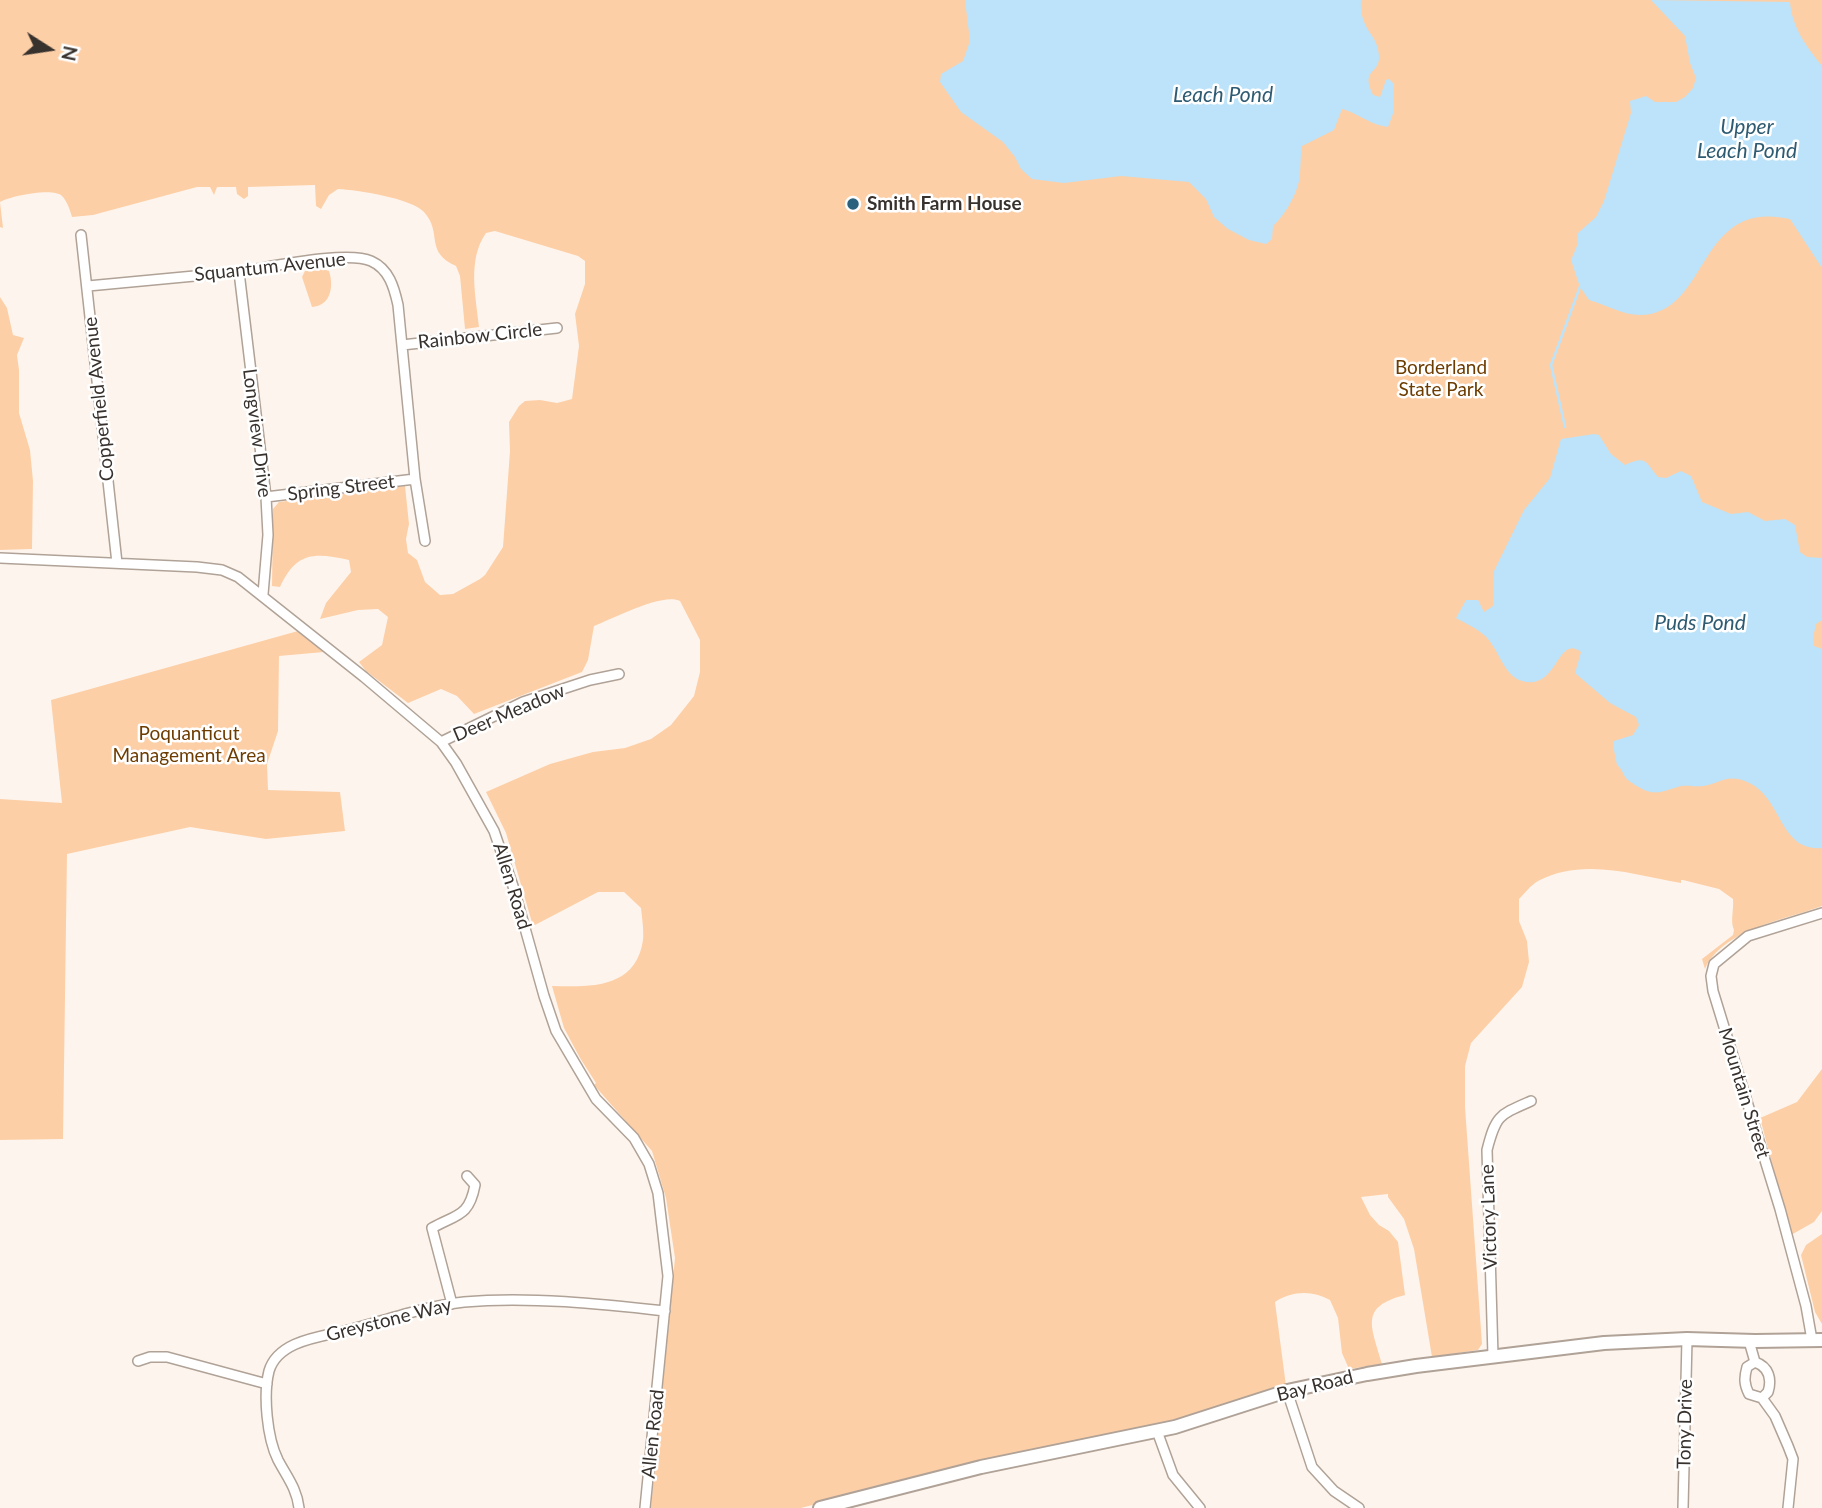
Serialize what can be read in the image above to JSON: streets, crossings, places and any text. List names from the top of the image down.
{
  "streets": {
    "main road": ["Bay Road"],
    "street": [
      "Squantum Avenue",
      "Rainbow Circle",
      "Copperfield Avenue",
      "Longview Drive",
      "Spring Street",
      "Deer Meadow",
      "Allen Road",
      "Mountain Street",
      "Victory Lane",
      "Greystone Way",
      "Tony Drive"
    ]
  },
  "crossings": [
    ["Squantum Avenue", "Rainbow Circle"],
    ["Squantum Avenue", "Copperfield Avenue"],
    ["Squantum Avenue", "Longview Drive"],
    ["Squantum Avenue", "Spring Street"],
    ["Copperfield Avenue", "Allen Road"],
    ["Longview Drive", "Spring Street"],
    ["Longview Drive", "Allen Road"],
    ["Deer Meadow", "Allen Road"],
    ["Allen Road", "Greystone Way"],
    ["Mountain Street", "Bay Road"],
    ["Victory Lane", "Bay Road"],
    ["Bay Road", "Tony Drive"]
  ],
  "water": ["Leach Pond", "Upper Leach Pond", "Puds Pond"],
  "parks": ["Borderland State Park", "Poquanticut Management Area"],
  "places": ["Smith Farm House"],
  "north": "right"
}
